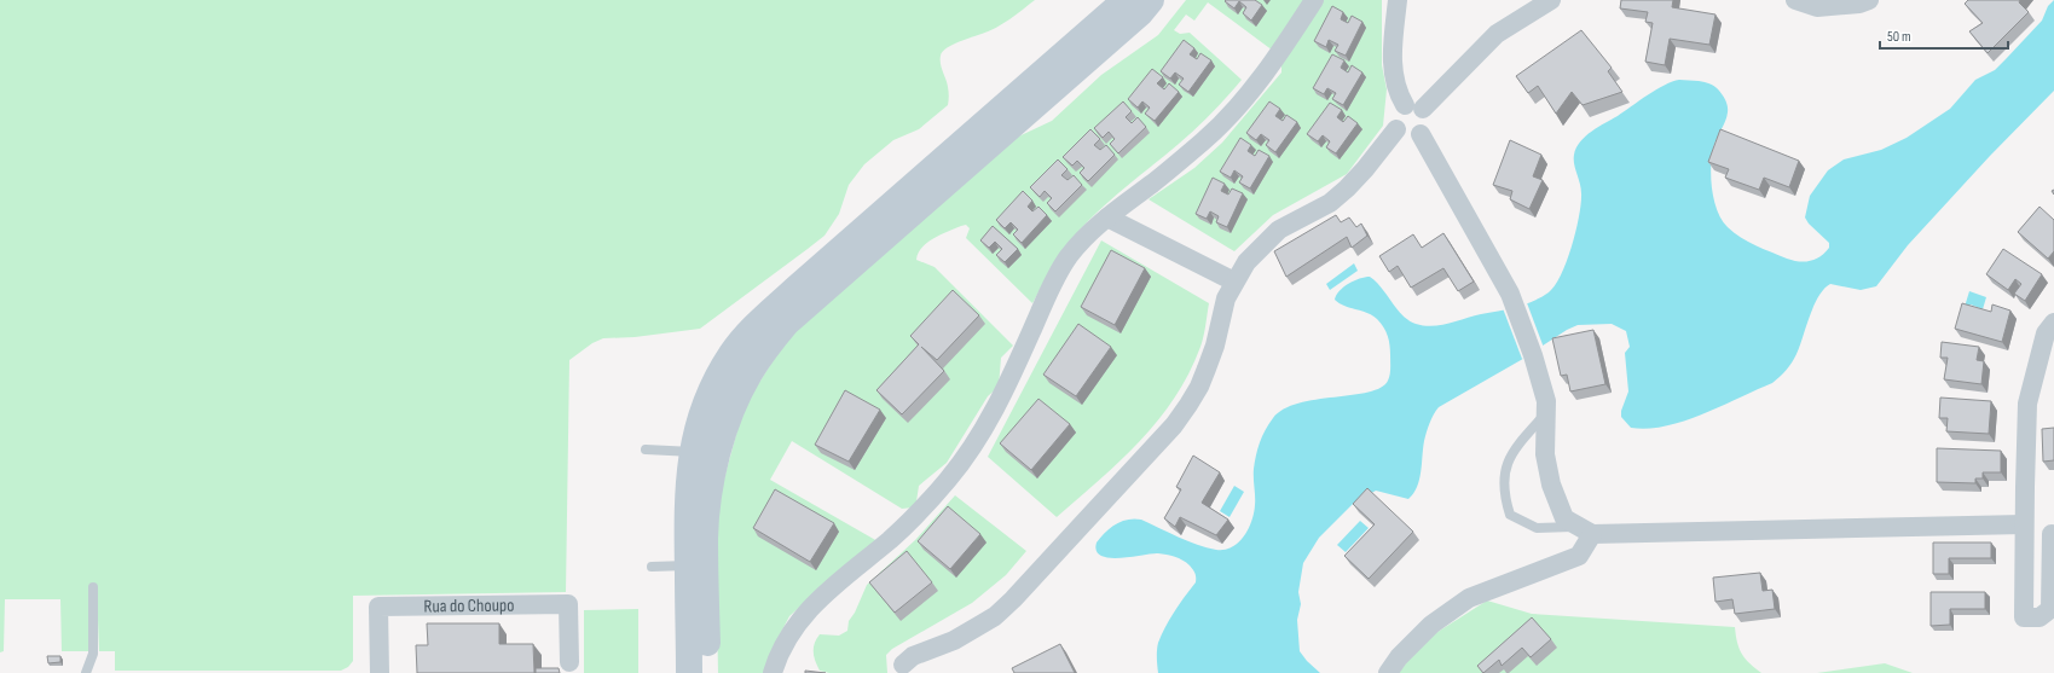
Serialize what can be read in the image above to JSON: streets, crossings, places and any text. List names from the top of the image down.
{
  "streets": {
    "street": ["Rua do Choupo"]
  },
  "scale_bar": "50 m"
}
